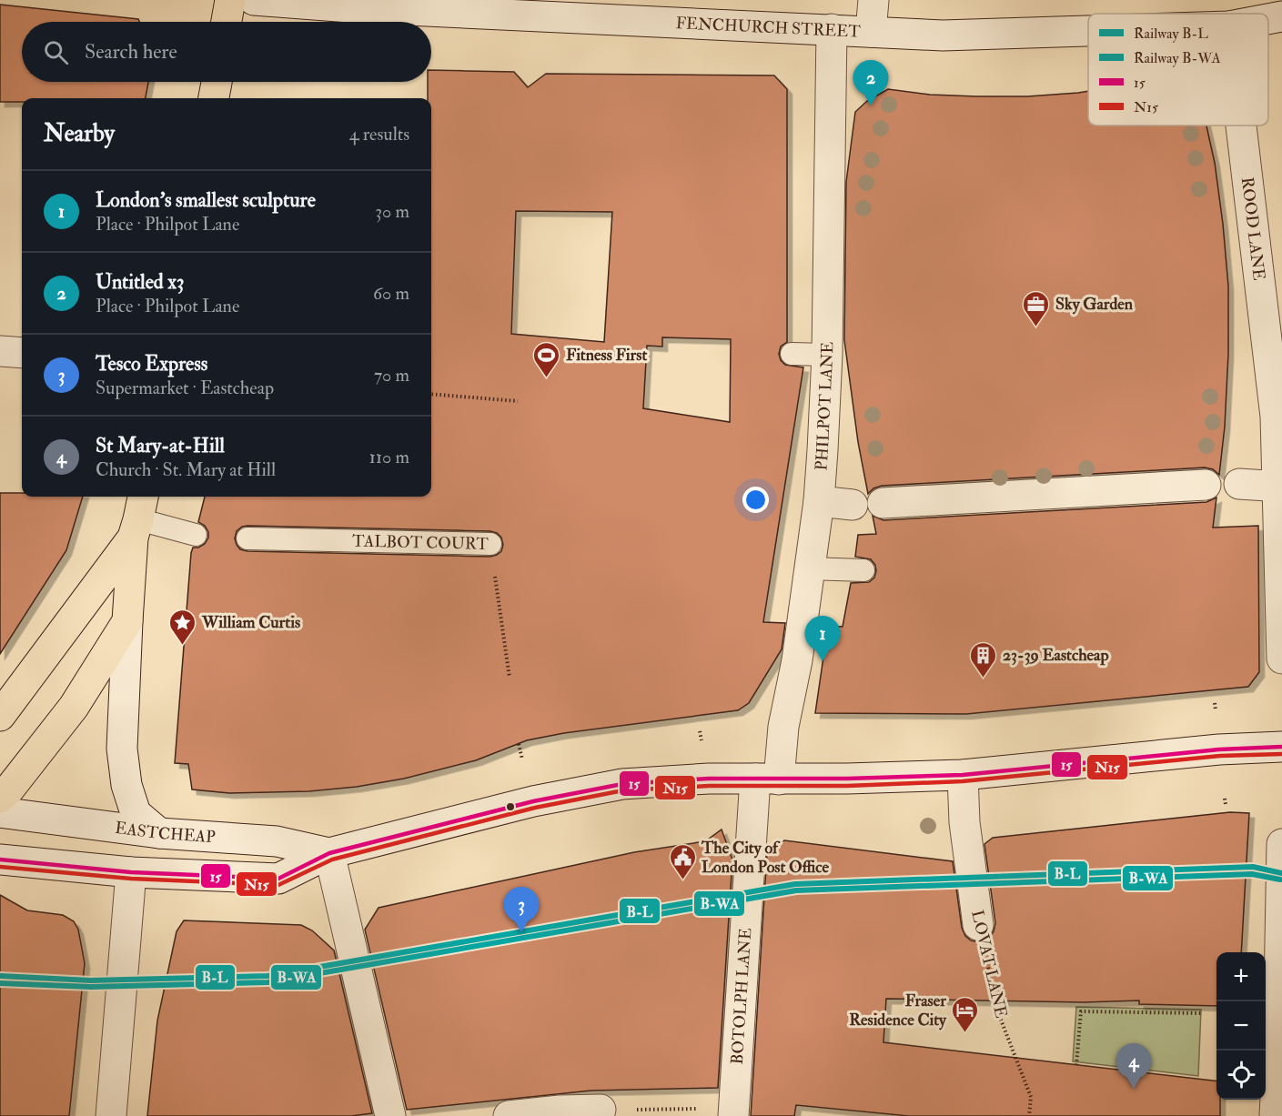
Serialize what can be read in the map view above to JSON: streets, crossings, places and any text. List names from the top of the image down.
{
  "streets": {
    "street": [
      "FENCHURCH STREET",
      "ROOD LANE",
      "PHILPOT LANE",
      "EASTCHEAP",
      "LOVAT LANE",
      "BOTOLPH LANE"
    ],
    "lane": ["TALBOT COURT"]
  },
  "crossings": [
    ["FENCHURCH STREET", "PHILPOT LANE"],
    ["PHILPOT LANE", "EASTCHEAP"],
    ["PHILPOT LANE", "BOTOLPH LANE"],
    ["EASTCHEAP", "LOVAT LANE"],
    ["EASTCHEAP", "BOTOLPH LANE"]
  ],
  "places": {
    "office": ["Sky Garden"],
    "sports": ["Fitness First"],
    "place": ["William Curtis"],
    "building": ["23-39 Eastcheap"],
    "public building": ["The City of London Post Office"],
    "hotel": ["Fraser Residence City"]
  },
  "lines": [
    "transit line 15",
    "transit line N15",
    "rail line B-L",
    "rail line B-WA"
  ],
  "legend": [
    "Railway B-L",
    "Railway B-WA",
    "15",
    "N15"
  ],
  "page": {
    "search": "Search here",
    "pins": [
      "2",
      "1",
      "3",
      "4"
    ],
    "heading": ["Nearby", "4 results"],
    "list": [
      {
        "mark": "1",
        "name": "London’s smallest sculpture",
        "note": "Place · Philpot Lane",
        "value": "30 m"
      },
      {
        "mark": "2",
        "name": "Untitled x3",
        "note": "Place · Philpot Lane",
        "value": "60 m"
      },
      {
        "mark": "3",
        "name": "Tesco Express",
        "note": "Supermarket · Eastcheap",
        "value": "70 m"
      },
      {
        "mark": "4",
        "name": "St Mary-at-Hill",
        "note": "Church · St. Mary at Hill",
        "value": "110 m"
      }
    ],
    "map_buttons": ["+", "−"]
  }
}
